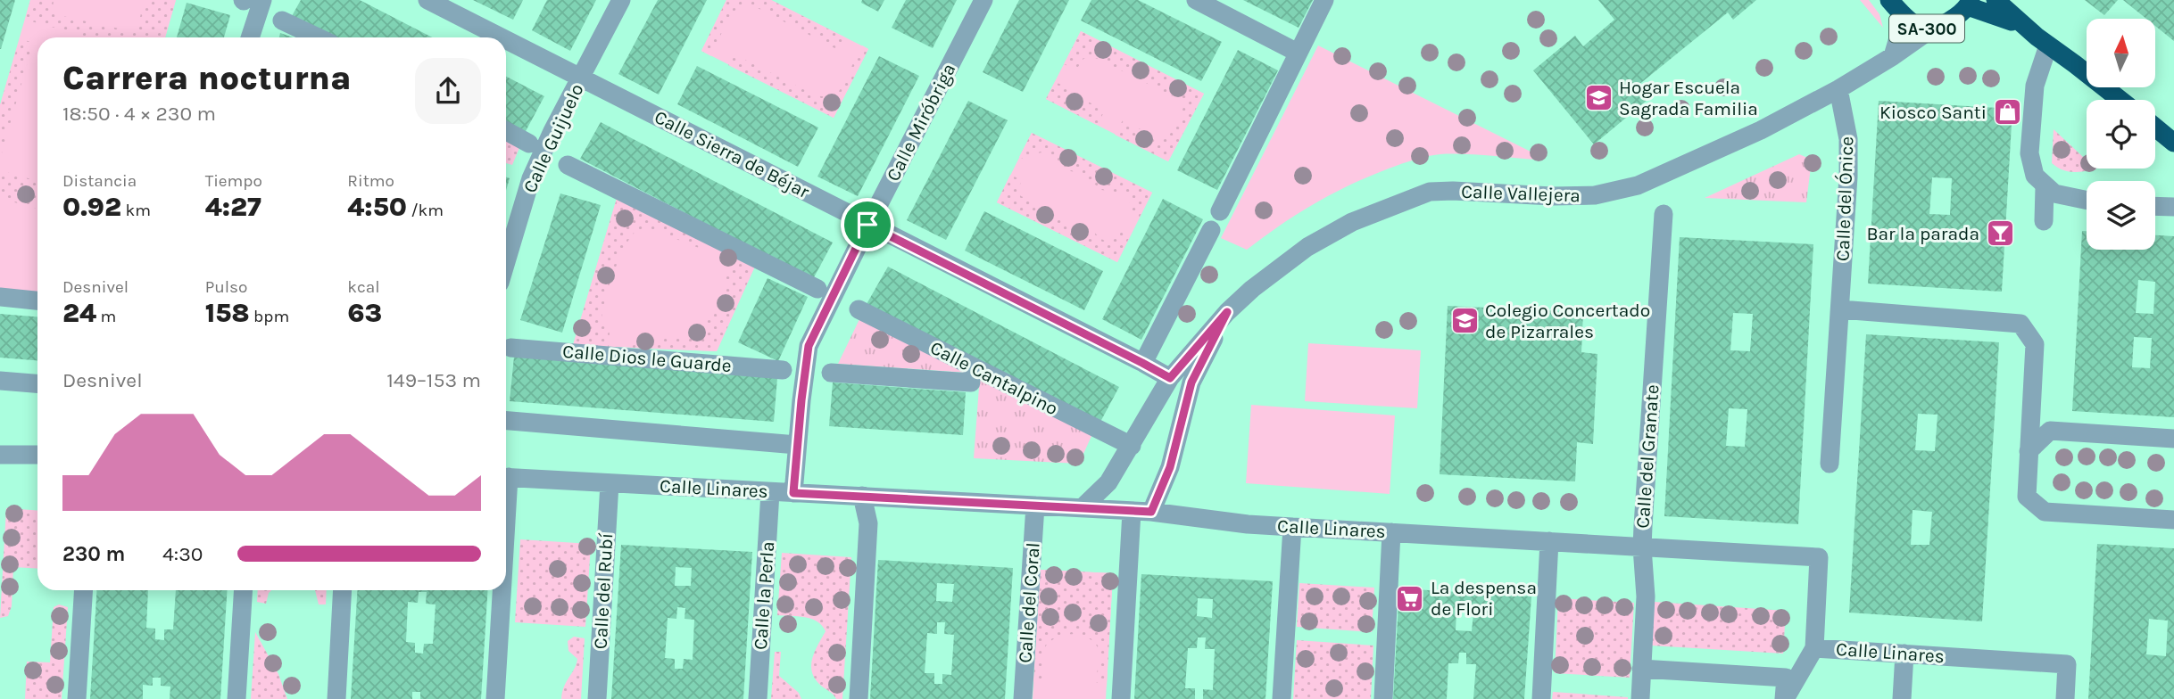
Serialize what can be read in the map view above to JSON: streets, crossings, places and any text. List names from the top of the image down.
{
  "streets": {
    "highway": ["SA-300"],
    "street": [
      "Calle Miróbriga",
      "Calle Guijuelo",
      "Calle Sierra de Béjar",
      "Calle Vallejera",
      "Calle del Ónice",
      "Calle Dios le Guarde",
      "Calle Cantalpino",
      "Calle del Granate",
      "Calle Linares",
      "Calle del Rubí",
      "Calle la Perla",
      "Calle del Coral"
    ]
  },
  "crossings": [
    ["SA-300", "Calle Vallejera"],
    ["Calle Miróbriga", "Calle Sierra de Béjar"],
    ["Calle Miróbriga", "Calle Linares"],
    ["Calle Guijuelo", "Calle Sierra de Béjar"],
    ["Calle Sierra de Béjar", "Calle Vallejera"],
    ["Calle Vallejera", "Calle del Ónice"],
    ["Calle Vallejera", "Calle Cantalpino"],
    ["Calle Vallejera", "Calle Linares"],
    ["Calle del Granate", "Calle Linares"],
    ["Calle Linares", "Calle del Rubí"],
    ["Calle Linares", "Calle la Perla"],
    ["Calle Linares", "Calle del Coral"]
  ],
  "places": {
    "school or university": ["Hogar Escuela Sagrada Familia", "Colegio Concertado de Pizarrales"],
    "shop": ["Kiosco Santi"],
    "bar": ["Bar la parada"],
    "supermarket": ["La despensa de Flori"]
  },
  "north": "top",
  "page": {
    "heading": ["Carrera nocturna", "18:50 · 4 × 230 m"],
    "stats": [
      ["Distancia", "0.92 km"],
      ["Tiempo", "4:27"],
      ["Ritmo", "4:50 /km"],
      ["Desnivel", "24 m"],
      ["Pulso", "158 bpm"],
      ["kcal", "63"]
    ],
    "chart": ["Desnivel", "149–153 m"],
    "list": [
      {
        "name": "230 m",
        "note": "4:30"
      }
    ]
  }
}
